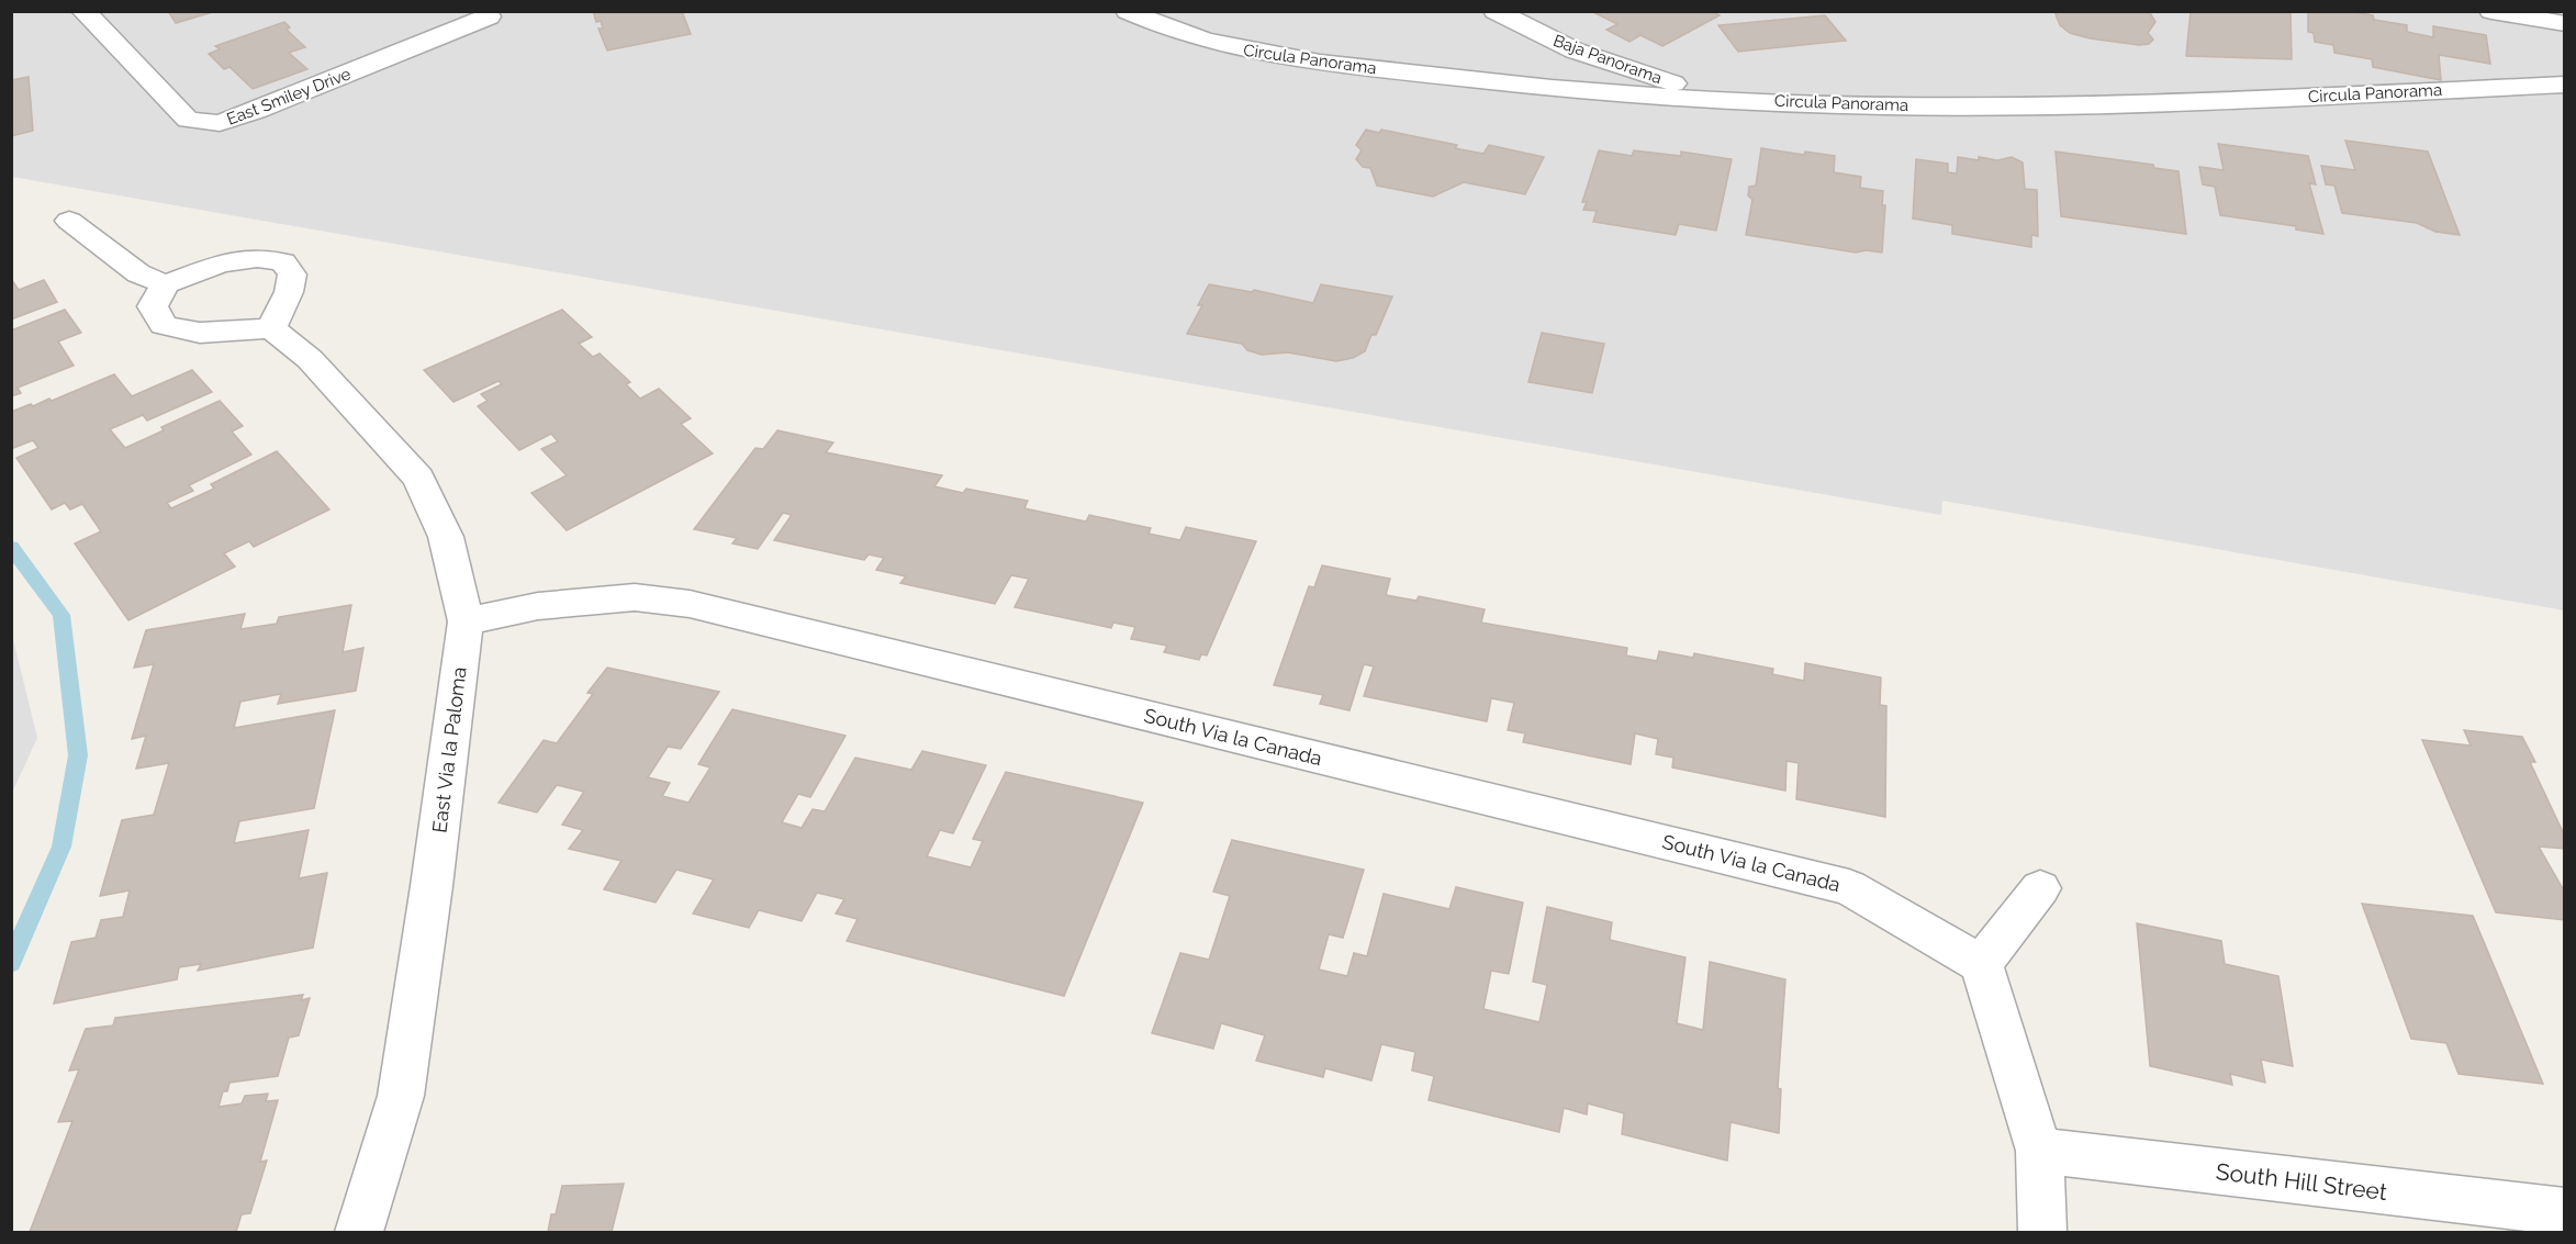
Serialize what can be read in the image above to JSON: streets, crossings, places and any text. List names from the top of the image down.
{
  "streets": {
    "street": [
      "Circula Panorama",
      "Baja Panorama",
      "East Smiley Drive",
      "South Via la Canada",
      "East Via la Paloma",
      "South Hill Street"
    ]
  },
  "crossings": [
    ["Circula Panorama", "Baja Panorama"],
    ["South Via la Canada", "East Via la Paloma"]
  ]
}
